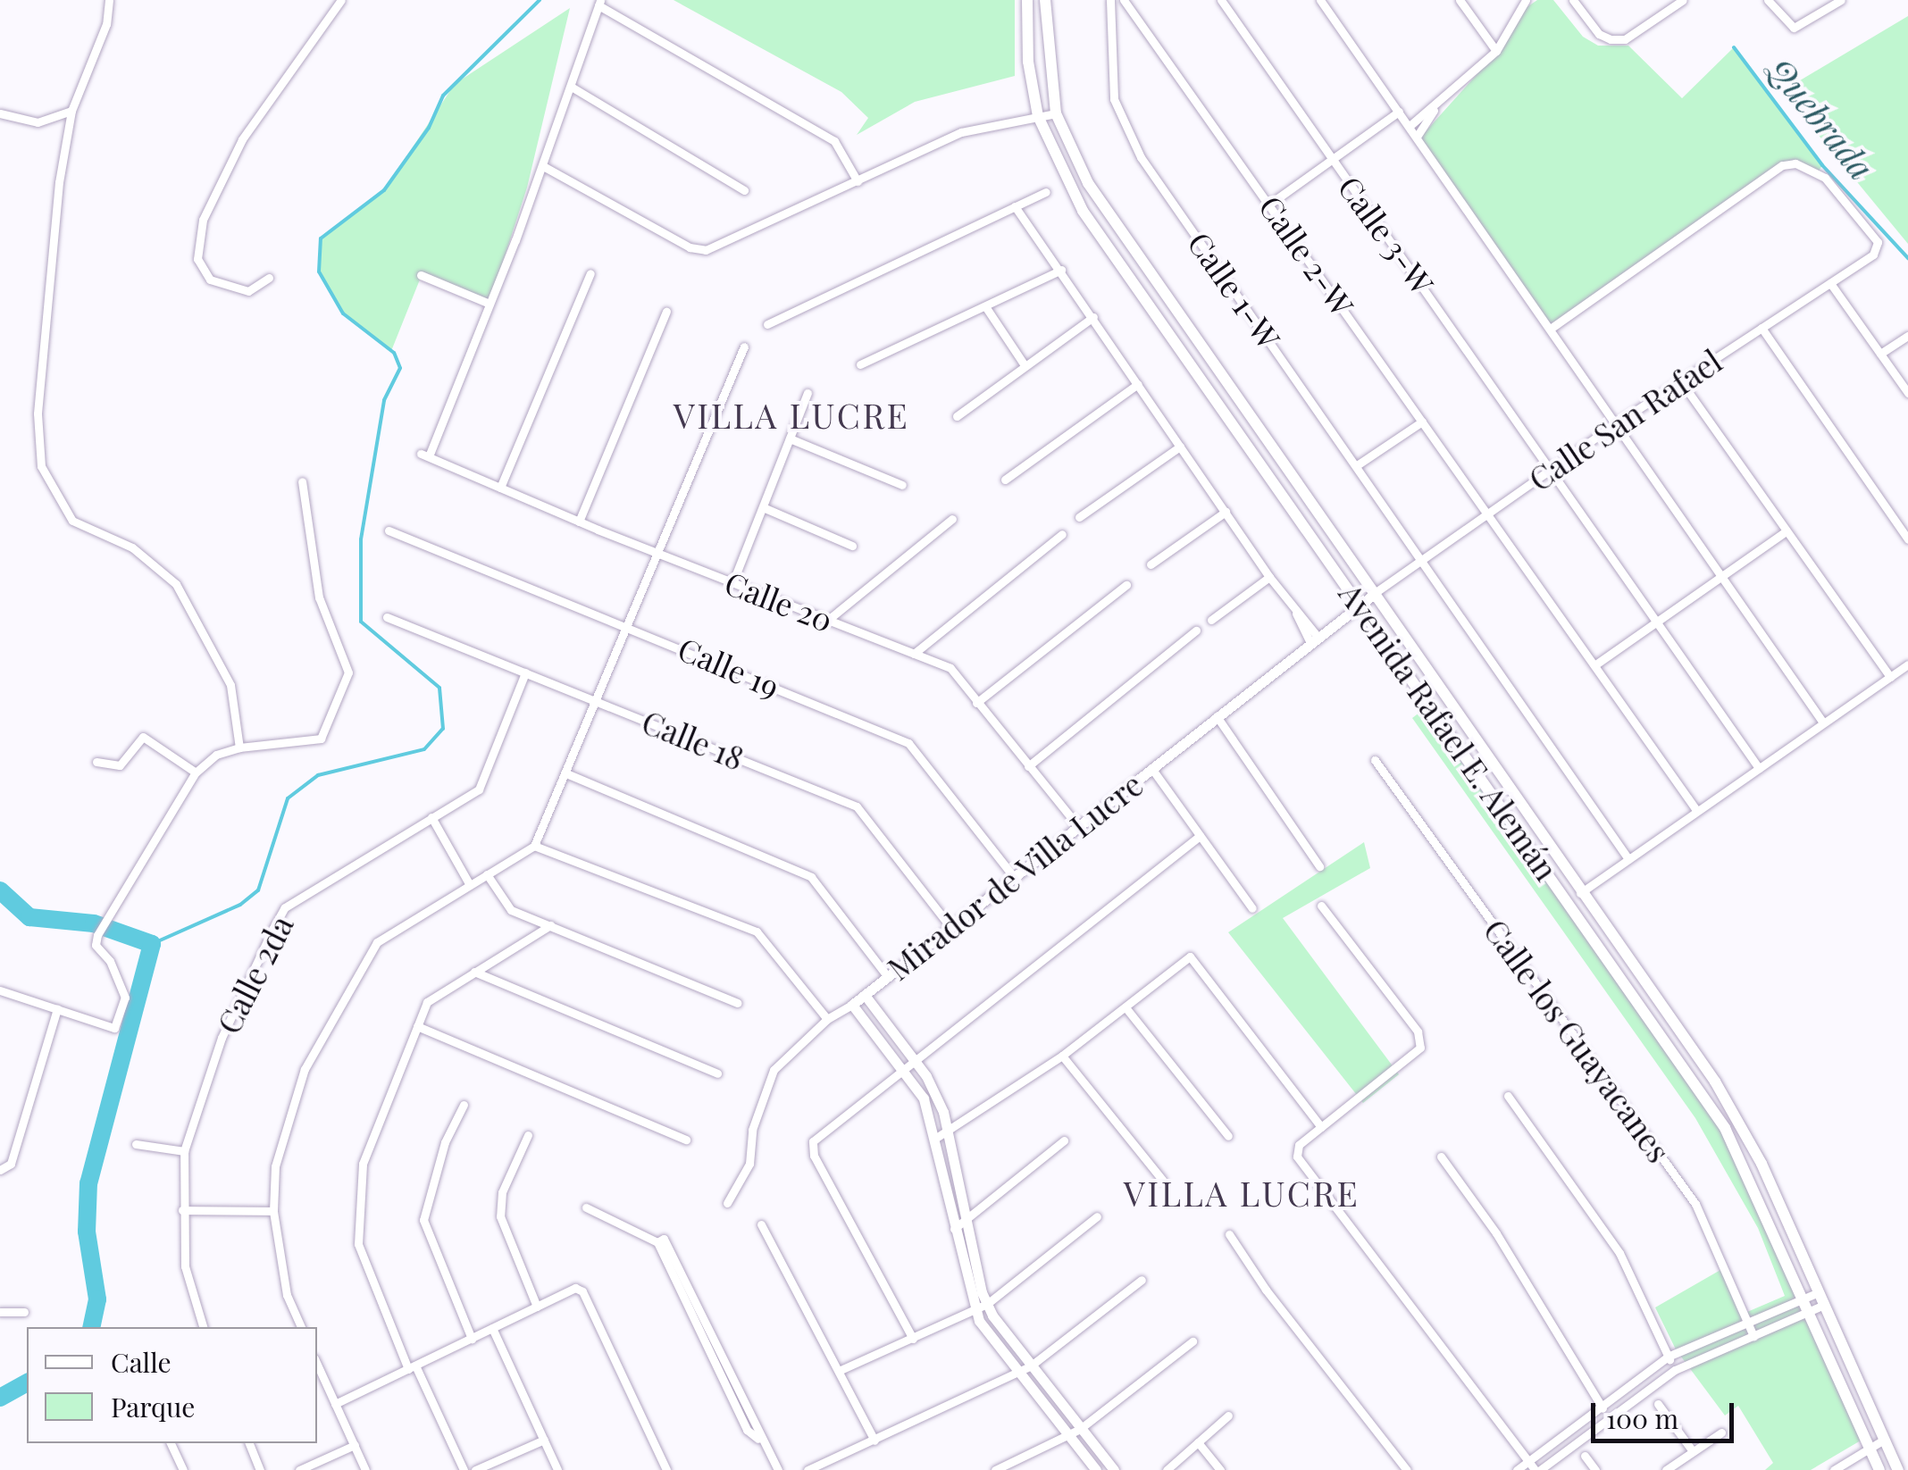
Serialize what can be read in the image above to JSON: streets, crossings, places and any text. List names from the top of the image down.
{
  "streets": {
    "main road": ["Avenida Rafael E. Alemán"],
    "street": [
      "Calle 3-W",
      "Calle 2-W",
      "Calle 1-W",
      "Calle San Rafael",
      "Calle 20",
      "Calle 19",
      "Calle 18",
      "Mirador de Villa Lucre",
      "Calle 2da",
      "Calle los Guayacanes"
    ]
  },
  "crossings": [
    ["Calle 3-W", "Calle San Rafael"],
    ["Calle 2-W", "Calle San Rafael"],
    ["Calle 1-W", "Calle San Rafael"],
    ["Calle San Rafael", "Avenida Rafael E. Alemán"],
    ["Calle San Rafael", "Mirador de Villa Lucre"],
    ["Calle 20", "Mirador de Villa Lucre"],
    ["Calle 19", "Mirador de Villa Lucre"],
    ["Avenida Rafael E. Alemán", "Mirador de Villa Lucre"],
    ["Calle 18", "Mirador de Villa Lucre"],
    ["Calle 18", "Calle 2da"]
  ],
  "districts": ["VILLA LUCRE", "VILLA LUCRE"],
  "water": ["Quebrada"],
  "legend": ["Calle", "Parque"],
  "scale_bar": "100 m"
}
